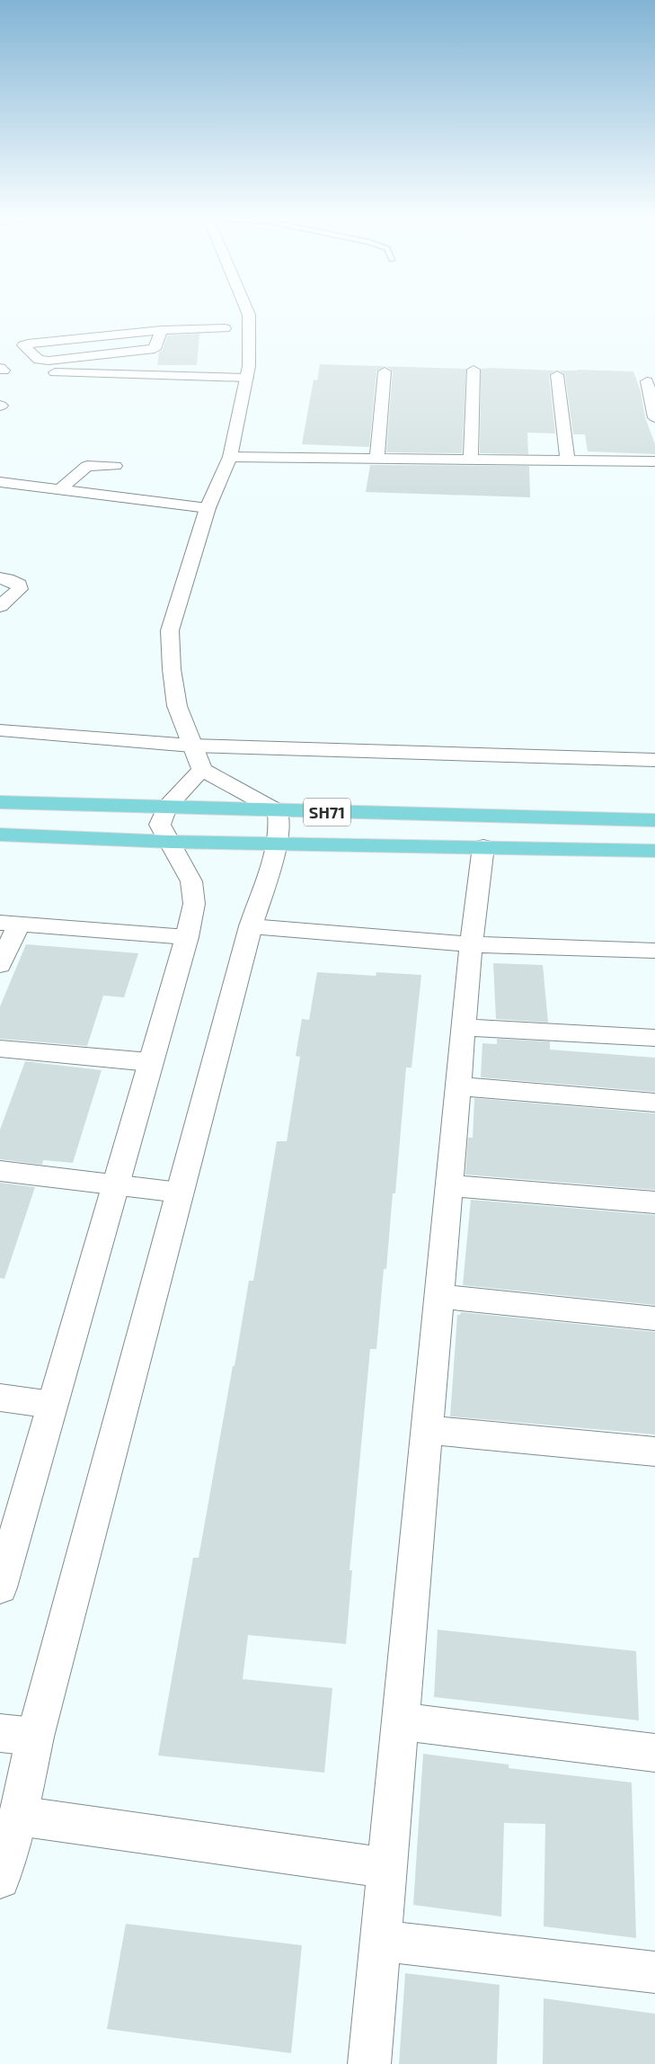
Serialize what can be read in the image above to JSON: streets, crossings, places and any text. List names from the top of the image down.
{
  "streets": {
    "main road": ["SH71"]
  }
}
